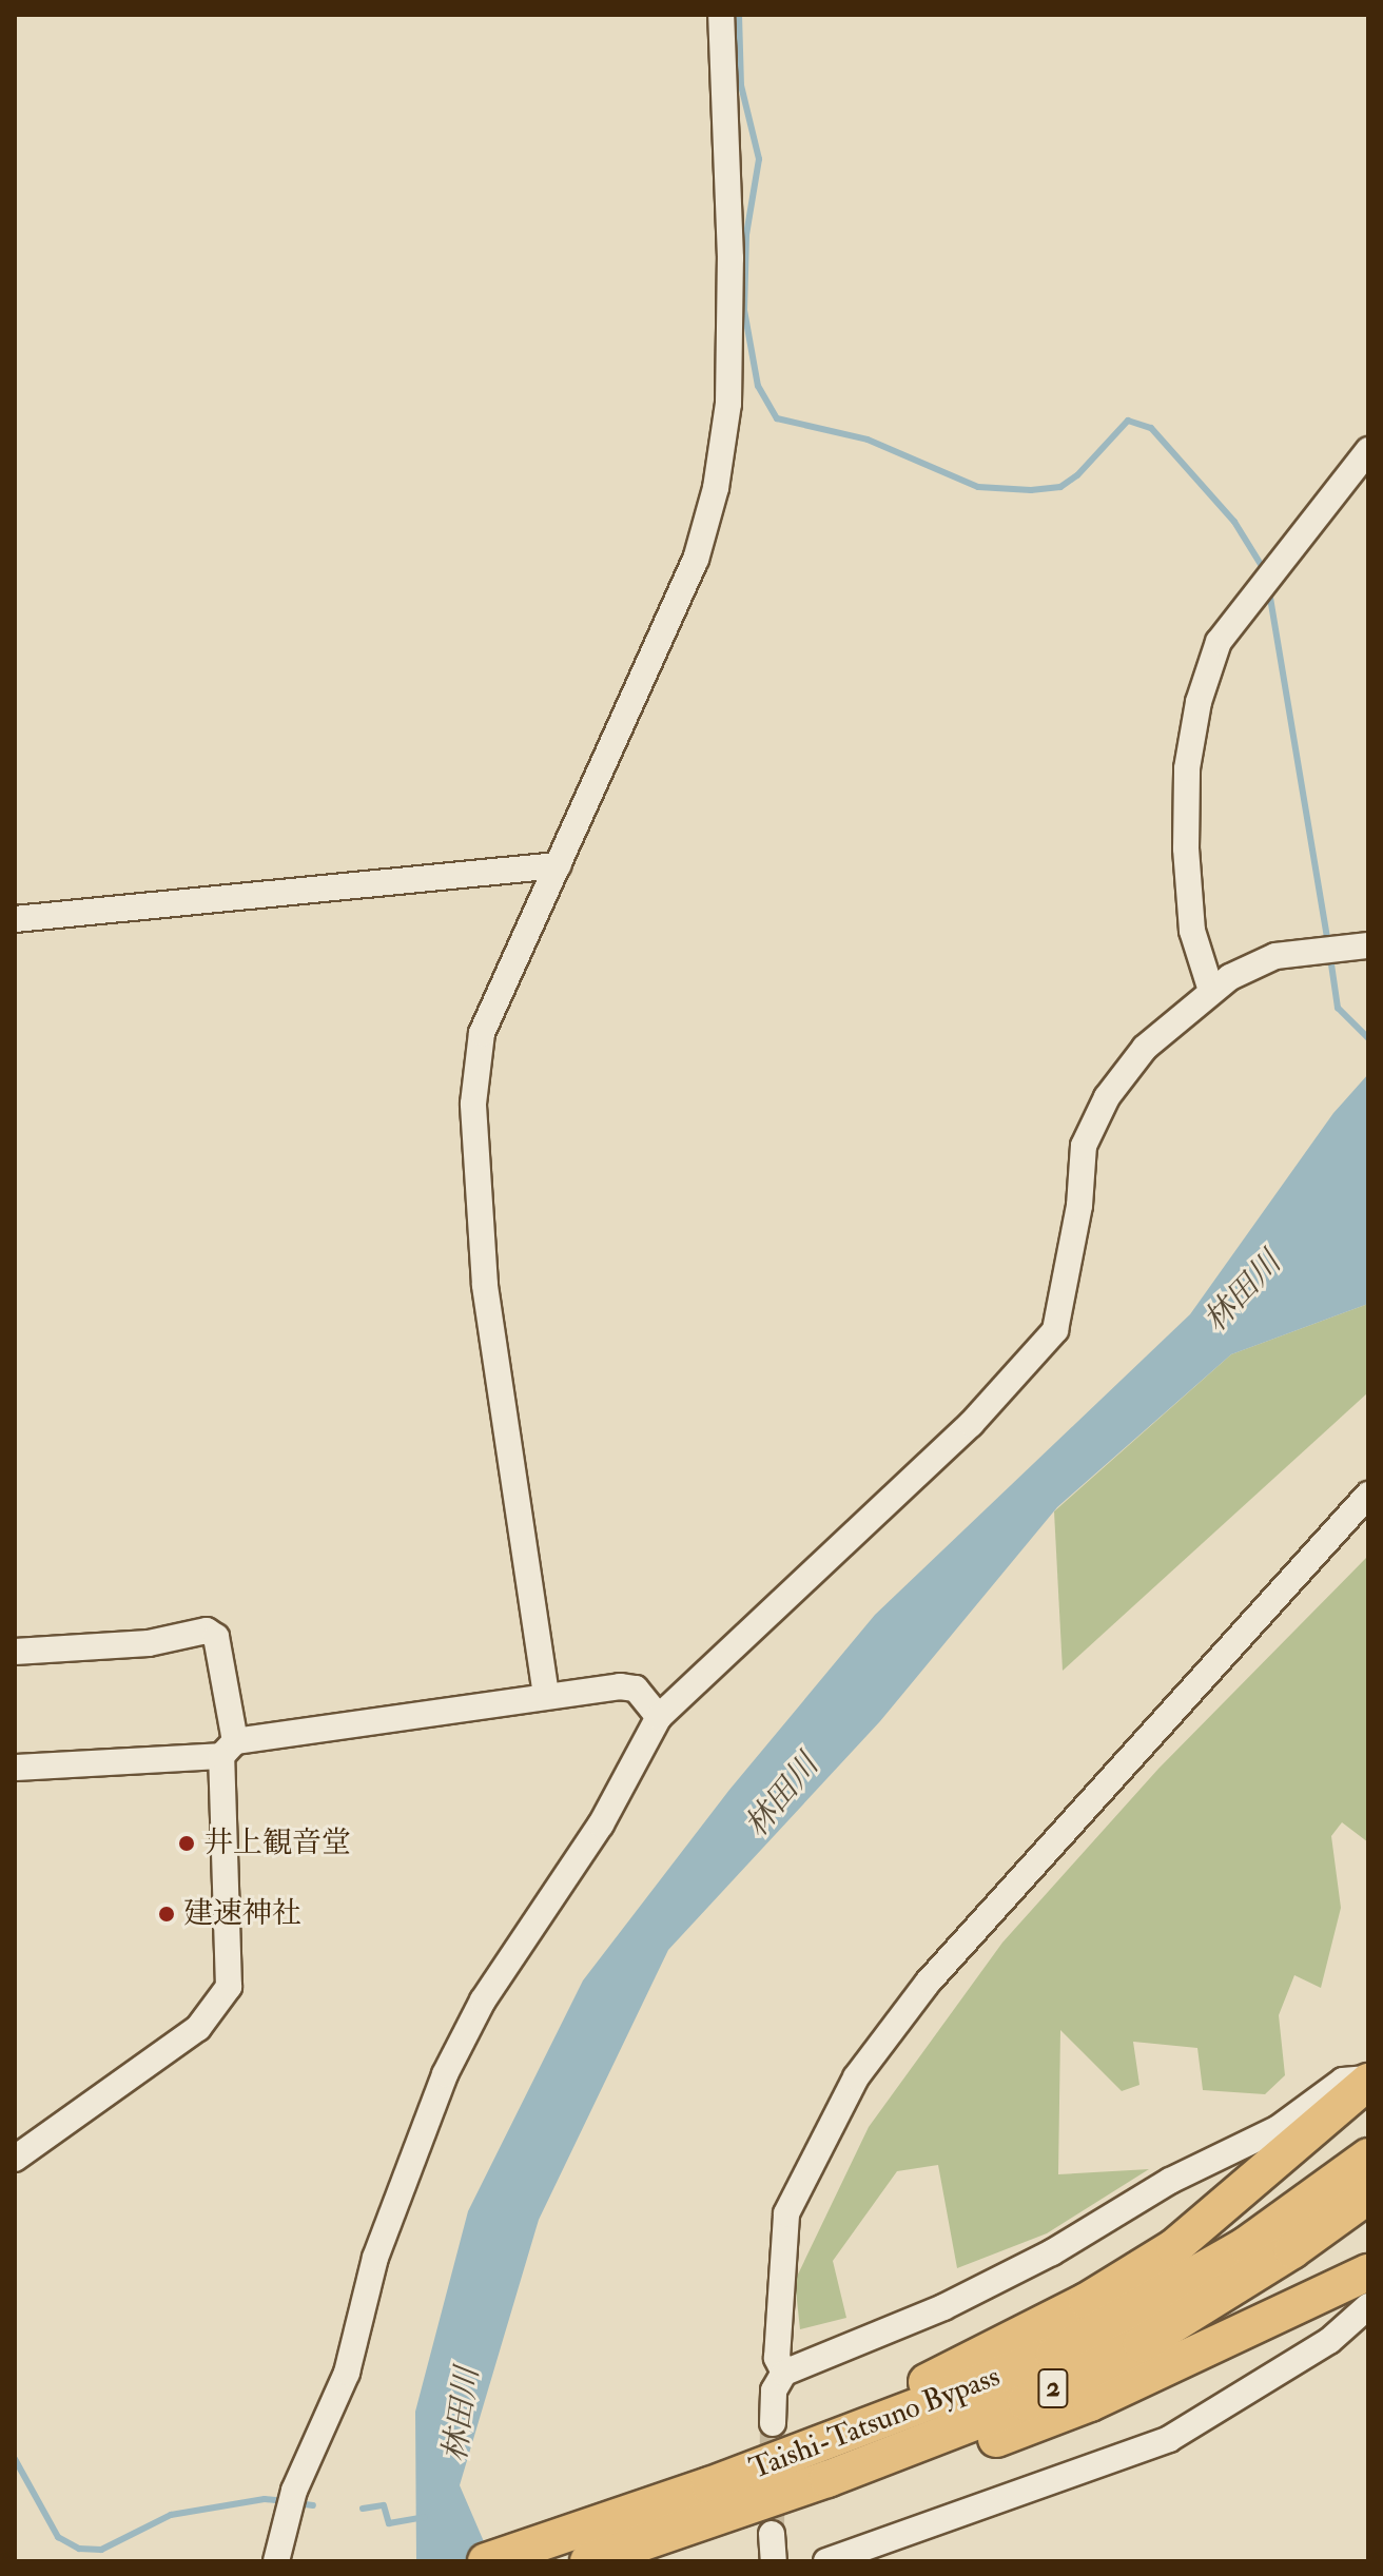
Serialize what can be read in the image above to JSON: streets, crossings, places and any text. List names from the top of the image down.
{
  "streets": {
    "highway": ["2", "Taishi-Tatsuno Bypass"]
  },
  "water": ["林田川"],
  "places": ["井上観音堂", "建速神社"]
}
